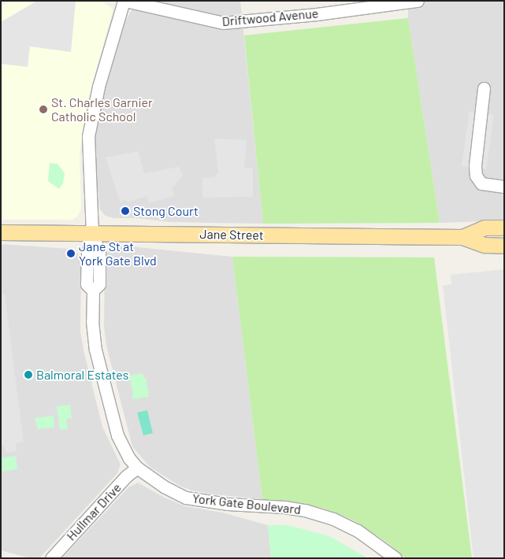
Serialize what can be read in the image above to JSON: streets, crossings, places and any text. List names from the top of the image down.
{
  "streets": {
    "main road": ["Jane Street"],
    "street": ["Driftwood Avenue", "York Gate Boulevard", "Hullmar Drive"]
  },
  "crossings": [
    ["Jane Street", "York Gate Boulevard"],
    ["York Gate Boulevard", "Hullmar Drive"]
  ],
  "places": [
    "St. Charles Garnier Catholic School",
    "Stong Court",
    "Jane St at York Gate Blvd",
    "Balmoral Estates"
  ]
}
